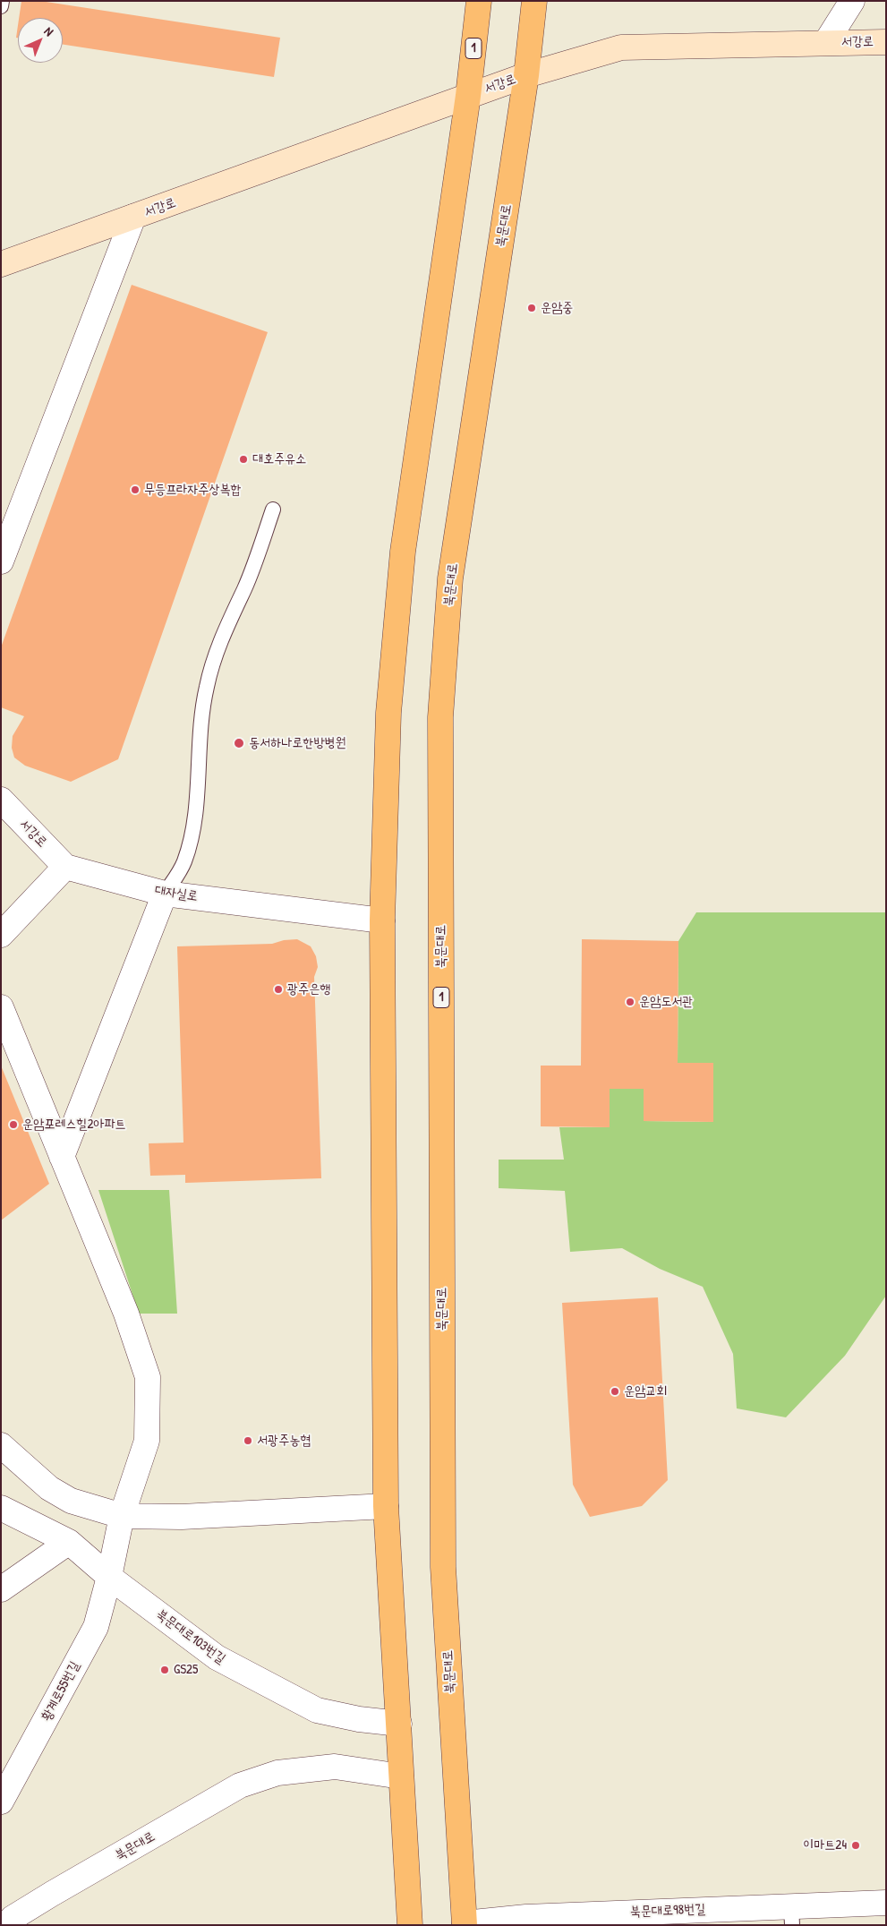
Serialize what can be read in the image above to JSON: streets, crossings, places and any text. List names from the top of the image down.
{
  "streets": {
    "main road": ["서강로", "1", "북문대로"],
    "street": [
      "대자실로",
      "북문대로103번길",
      "황계로55번길",
      "북문대로98번길"
    ]
  },
  "crossings": [
    ["서강로", "1"],
    ["서강로", "북문대로"],
    ["서강로", "대자실로"],
    ["1", "북문대로"],
    ["1", "대자실로"],
    ["1", "북문대로103번길"],
    ["북문대로", "북문대로98번길"],
    ["북문대로103번길", "황계로55번길"]
  ],
  "places": [
    "운암중",
    "대호주유소",
    "무등프라자주상복합",
    "동서하나로한방병원",
    "광주은행",
    "운암도서관",
    "운암포레스힐2아파트",
    "운암교회",
    "서광주농협",
    "GS25",
    "이마트24"
  ],
  "north": "top right"
}
